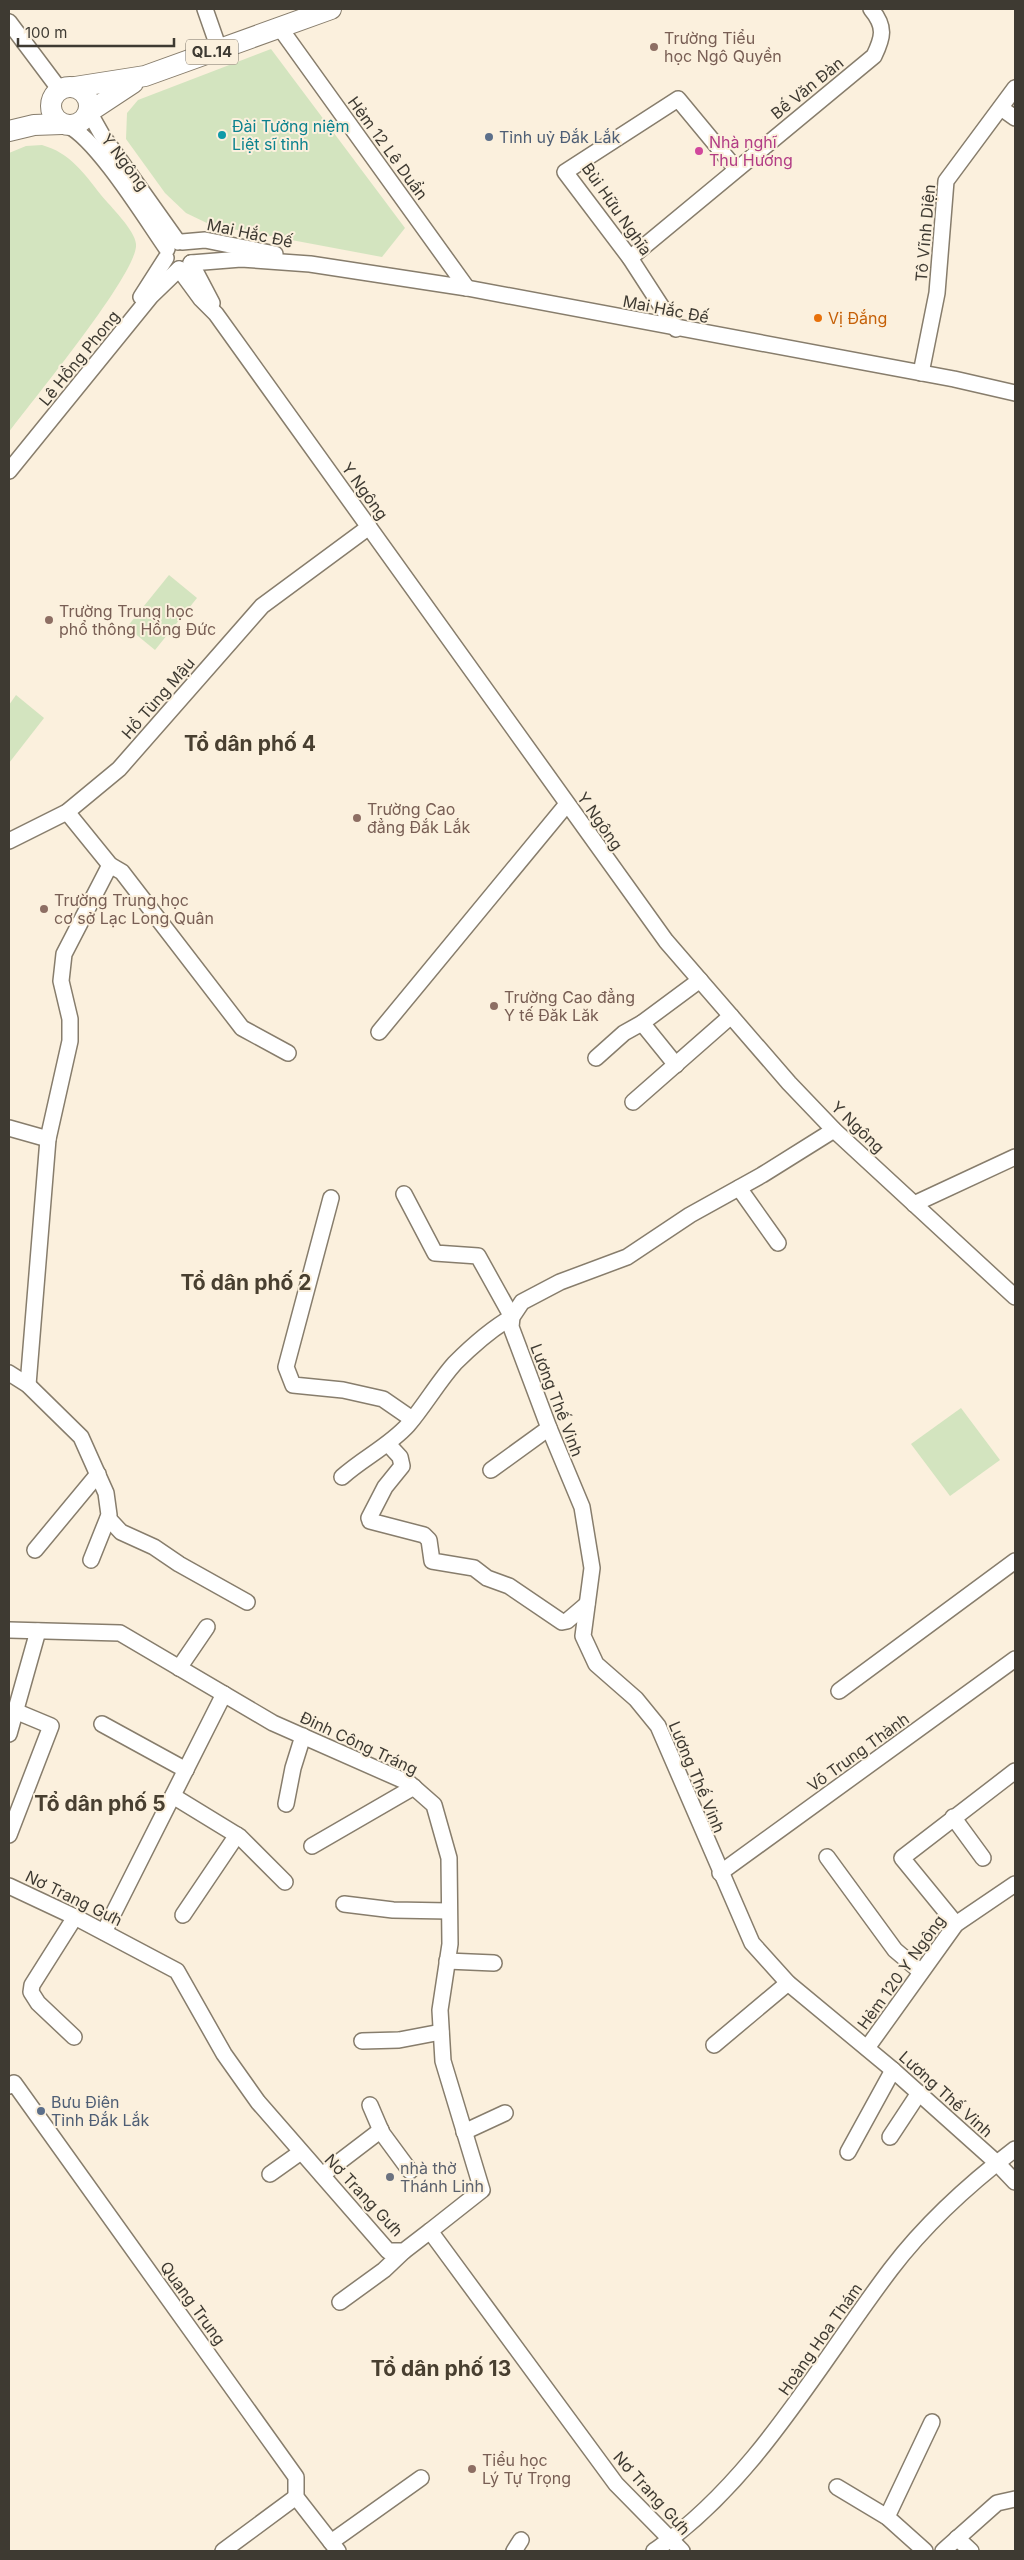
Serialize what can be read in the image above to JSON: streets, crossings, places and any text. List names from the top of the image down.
{
  "streets": {
    "main road": ["QL.14"],
    "street": [
      "Bế Văn Đàn",
      "Hẻm 12 Lê Duẩn",
      "Y Ngông",
      "Bùi Hữu Nghĩa",
      "Mai Hắc Đế",
      "Tô Vĩnh Diện",
      "Lê Hồng Phong",
      "Hồ Tùng Mậu",
      "Lương Thế Vinh",
      "Đinh Công Tráng",
      "Võ Trung Thành",
      "Nơ Trang Gưh",
      "Hẻm 120 Y Ngông",
      "Quang Trung",
      "Hoàng Hoa Thám"
    ]
  },
  "crossings": [
    ["QL.14", "Hẻm 12 Lê Duẩn"],
    ["QL.14", "Y Ngông"],
    ["Bế Văn Đàn", "Bùi Hữu Nghĩa"],
    ["Hẻm 12 Lê Duẩn", "Mai Hắc Đế"],
    ["Y Ngông", "Mai Hắc Đế"],
    ["Y Ngông", "Lê Hồng Phong"],
    ["Y Ngông", "Hồ Tùng Mậu"],
    ["Bùi Hữu Nghĩa", "Mai Hắc Đế"],
    ["Mai Hắc Đế", "Tô Vĩnh Diện"],
    ["Mai Hắc Đế", "Lê Hồng Phong"],
    ["Lương Thế Vinh", "Võ Trung Thành"],
    ["Lương Thế Vinh", "Hẻm 120 Y Ngông"],
    ["Lương Thế Vinh", "Hoàng Hoa Thám"],
    ["Đinh Công Tráng", "Nơ Trang Gưh"],
    ["Nơ Trang Gưh", "Hoàng Hoa Thám"]
  ],
  "districts": [
    "Tổ dân phố 4",
    "Tổ dân phố 2",
    "Tổ dân phố 5",
    "Tổ dân phố 13"
  ],
  "places": [
    "Trường Tiểu học Ngô Quyền",
    "Đài Tưởng niệm Liệt sĩ tỉnh",
    "Tỉnh uỷ Đắk Lắk",
    "Nhà nghĩ Thu Hương",
    "Vị Đắng",
    "Trường Trung học phổ thông Hồng Đức",
    "Trường Cao đẳng Đắk Lắk",
    "Trường Trung học cơ sở Lạc Long Quân",
    "Trường Cao đẳng Y tế Đăk Lăk",
    "Bưu Điện Tỉnh Đắk Lắk",
    "nhà thờ Thánh Linh",
    "Tiểu học Lý Tự Trọng"
  ],
  "scale_bar": "100 m"
}
